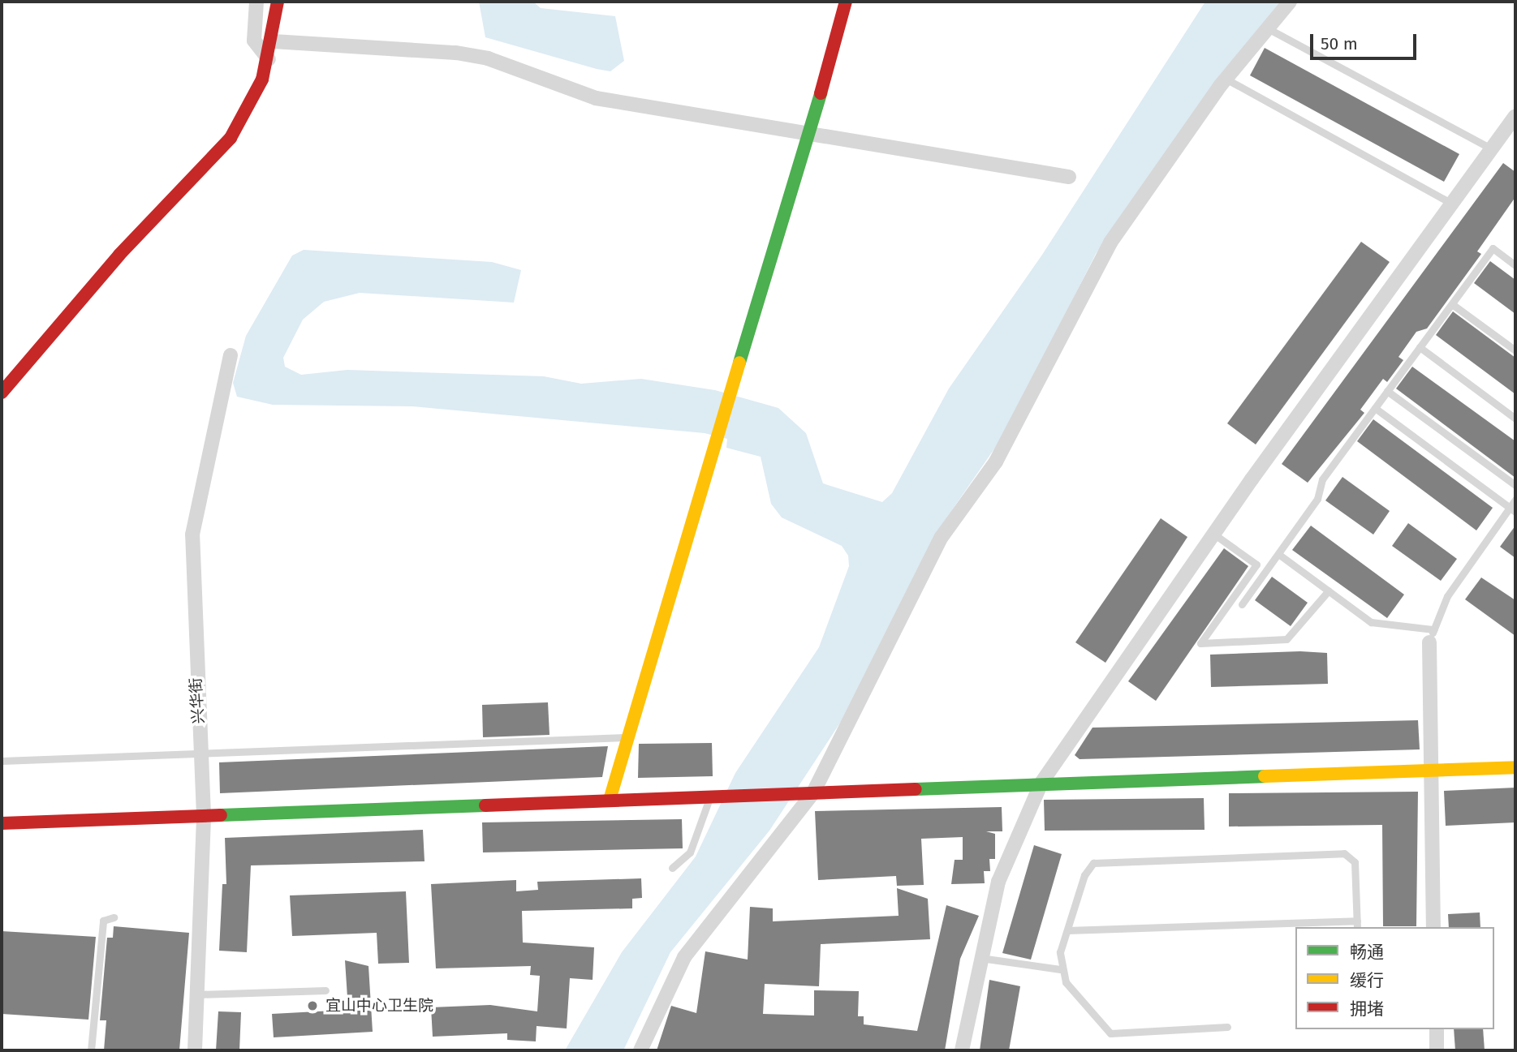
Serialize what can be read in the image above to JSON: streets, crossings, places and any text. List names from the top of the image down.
{
  "streets": {
    "street": ["兴华街"]
  },
  "places": ["宜山中心卫生院"],
  "legend": ["畅通", "缓行", "拥堵"],
  "scale_bar": "50 m"
}
